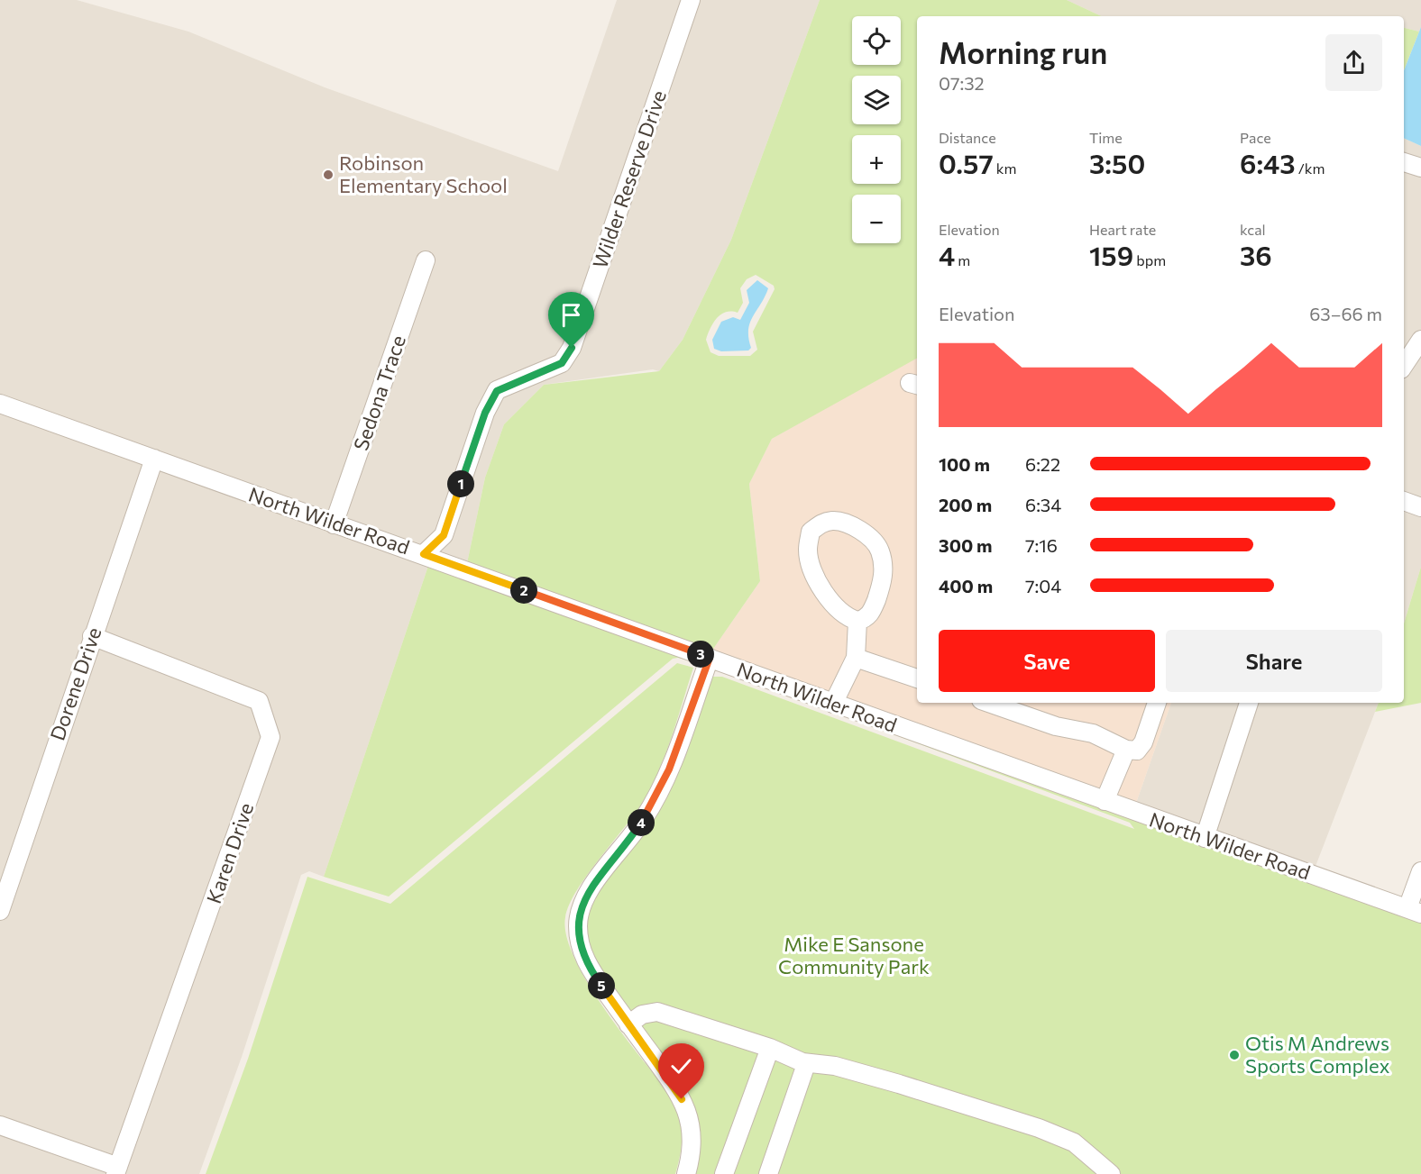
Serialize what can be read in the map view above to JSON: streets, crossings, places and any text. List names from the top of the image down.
{
  "streets": {
    "street": [
      "Wilder Reserve Drive",
      "Sedona Trace",
      "North Wilder Road",
      "Dorene Drive",
      "Karen Drive"
    ]
  },
  "crossings": [
    ["Wilder Reserve Drive", "North Wilder Road"],
    ["Sedona Trace", "North Wilder Road"],
    ["North Wilder Road", "Dorene Drive"],
    ["Dorene Drive", "Karen Drive"]
  ],
  "parks": ["Mike E Sansone Community Park"],
  "places": ["Robinson Elementary School", "Otis M Andrews Sports Complex"],
  "page": {
    "map_buttons": ["+", "−"],
    "heading": ["Morning run", "07:32"],
    "stats": [
      ["Distance", "0.57 km"],
      ["Time", "3:50"],
      ["Pace", "6:43 /km"],
      ["Elevation", "4 m"],
      ["Heart rate", "159 bpm"],
      ["kcal", "36"]
    ],
    "chart": ["Elevation", "63–66 m"],
    "list": [
      {
        "name": "100 m",
        "note": "6:22"
      },
      {
        "name": "200 m",
        "note": "6:34"
      },
      {
        "name": "300 m",
        "note": "7:16"
      },
      {
        "name": "400 m",
        "note": "7:04"
      }
    ],
    "pins": [
      "1",
      "2",
      "3",
      "4",
      "5"
    ],
    "buttons": ["Save", "Share"]
  }
}
